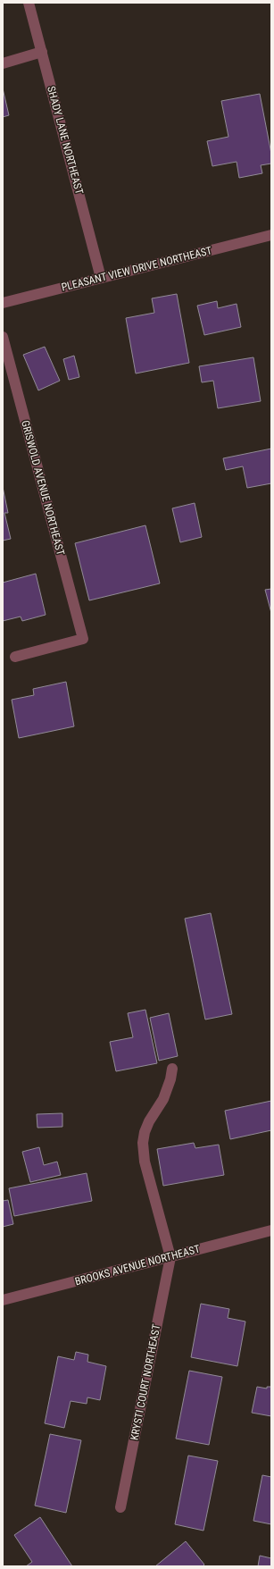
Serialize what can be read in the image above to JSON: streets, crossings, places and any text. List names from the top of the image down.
{
  "streets": {
    "street": [
      "SHADY LANE NORTHEAST",
      "PLEASANT VIEW DRIVE NORTHEAST",
      "GRISWOLD AVENUE NORTHEAST",
      "BROOKS AVENUE NORTHEAST",
      "KRYSTI COURT NORTHEAST"
    ]
  },
  "crossings": [
    ["SHADY LANE NORTHEAST", "PLEASANT VIEW DRIVE NORTHEAST"],
    ["BROOKS AVENUE NORTHEAST", "KRYSTI COURT NORTHEAST"]
  ]
}
